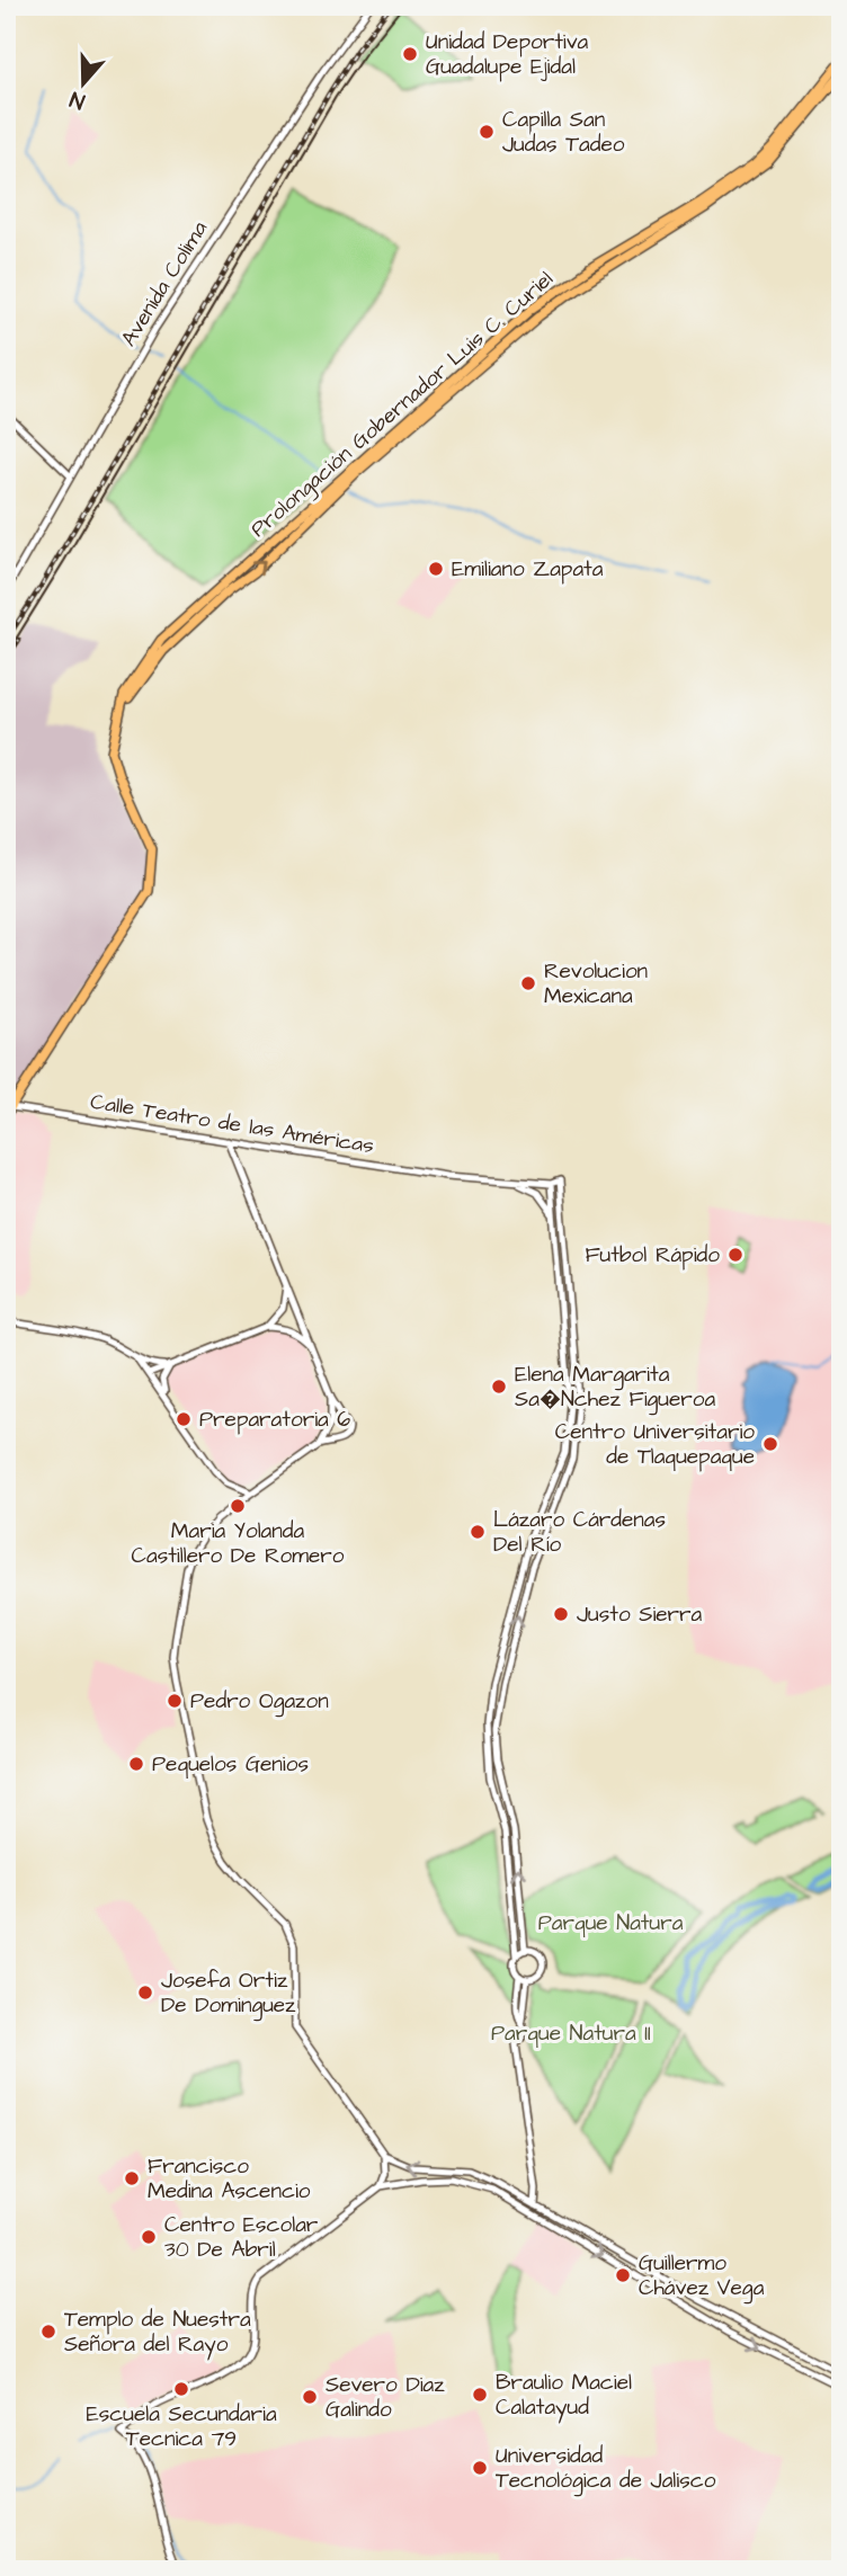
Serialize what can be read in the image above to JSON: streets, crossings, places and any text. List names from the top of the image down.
{
  "streets": {
    "main road": ["Prolongación Gobernador Luis C. Curiel"],
    "street": ["Avenida Colima", "Calle Teatro de las Américas"]
  },
  "crossings": [
    ["Prolongación Gobernador Luis C. Curiel", "Calle Teatro de las Américas"]
  ],
  "parks": ["Parque Natura", "Parque Natura II"],
  "places": [
    "Unidad Deportiva Guadalupe Ejidal",
    "Capilla San Judas Tadeo",
    "Emiliano Zapata",
    "Revolucion Mexicana",
    "Futbol Rápido",
    "Elena Margarita Sa�Nchez Figueroa",
    "Preparatoria 6",
    "Centro Universitario de Tlaquepaque",
    "Maria Yolanda Castillero De Romero",
    "Lázaro Cárdenas Del Río",
    "Justo Sierra",
    "Pedro Ogazon",
    "Pequelos Genios",
    "Josefa Ortiz De Dominguez",
    "Francisco Medina Ascencio",
    "Centro Escolar 30 De Abril",
    "Guillermo Chávez Vega",
    "Templo de Nuestra Señora del Rayo",
    "Escuela Secundaria Tecnica 79",
    "Braulio Maciel Calatayud",
    "Severo Diaz Galindo",
    "Universidad Tecnológica de Jalisco"
  ],
  "north": "bottom"
}
